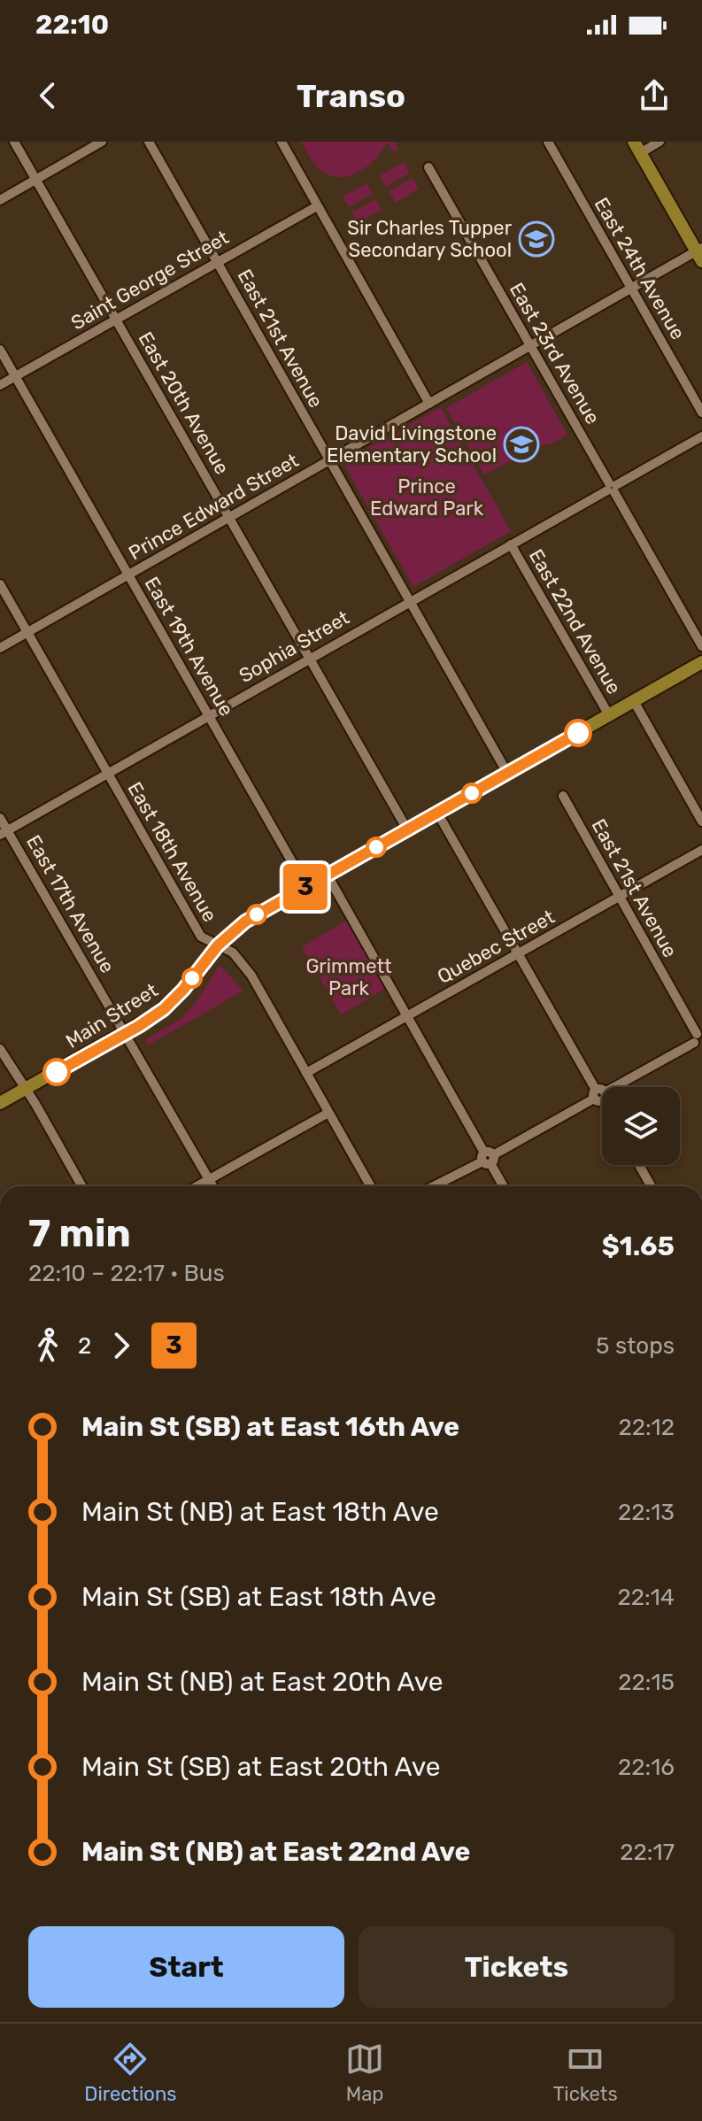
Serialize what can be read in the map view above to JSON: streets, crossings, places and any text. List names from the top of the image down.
{
  "streets": {
    "main road": ["Main Street"],
    "street": [
      "East 24th Avenue",
      "Saint George Street",
      "East 21st Avenue",
      "East 23rd Avenue",
      "East 20th Avenue",
      "Prince Edward Street",
      "East 22nd Avenue",
      "East 19th Avenue",
      "Sophia Street",
      "East 18th Avenue",
      "East 17th Avenue",
      "Quebec Street"
    ]
  },
  "crossings": [
    ["East 24th Avenue", "Prince Edward Street"],
    ["Saint George Street", "East 21st Avenue"],
    ["Saint George Street", "East 20th Avenue"],
    ["Saint George Street", "East 19th Avenue"],
    ["East 21st Avenue", "Prince Edward Street"],
    ["East 21st Avenue", "Sophia Street"],
    ["East 21st Avenue", "Quebec Street"],
    ["East 21st Avenue", "Main Street"],
    ["East 23rd Avenue", "Prince Edward Street"],
    ["East 23rd Avenue", "Sophia Street"],
    ["East 20th Avenue", "Prince Edward Street"],
    ["East 20th Avenue", "Sophia Street"],
    ["East 20th Avenue", "Main Street"],
    ["Prince Edward Street", "East 19th Avenue"],
    ["Prince Edward Street", "East 18th Avenue"],
    ["East 22nd Avenue", "Sophia Street"],
    ["East 22nd Avenue", "Main Street"],
    ["East 19th Avenue", "Sophia Street"],
    ["East 19th Avenue", "Main Street"],
    ["Sophia Street", "East 18th Avenue"],
    ["Sophia Street", "East 17th Avenue"],
    ["East 18th Avenue", "Quebec Street"],
    ["East 18th Avenue", "Main Street"],
    ["East 17th Avenue", "Main Street"]
  ],
  "parks": ["Prince Edward Park", "Grimmett Park"],
  "places": {
    "school or university": ["Sir Charles Tupper Secondary School", "David Livingstone Elementary School"]
  },
  "lines": ["bus line 3"],
  "page": {
    "status": "22:10",
    "header": "Transo",
    "on_map": "3",
    "heading": ["7 min", "22:10 – 22:17 · Bus", "$1.65"],
    "legs": ["2", "3", "5 stops"],
    "list": [
      {
        "name": "Main St (SB) at East 16th Ave",
        "value": "22:12"
      },
      {
        "name": "Main St (NB) at East 18th Ave",
        "value": "22:13"
      },
      {
        "name": "Main St (SB) at East 18th Ave",
        "value": "22:14"
      },
      {
        "name": "Main St (NB) at East 20th Ave",
        "value": "22:15"
      },
      {
        "name": "Main St (SB) at East 20th Ave",
        "value": "22:16"
      },
      {
        "name": "Main St (NB) at East 22nd Ave",
        "value": "22:17"
      }
    ],
    "buttons": ["Start", "Tickets"],
    "tabs": ["Directions", "Map", "Tickets"]
  }
}
